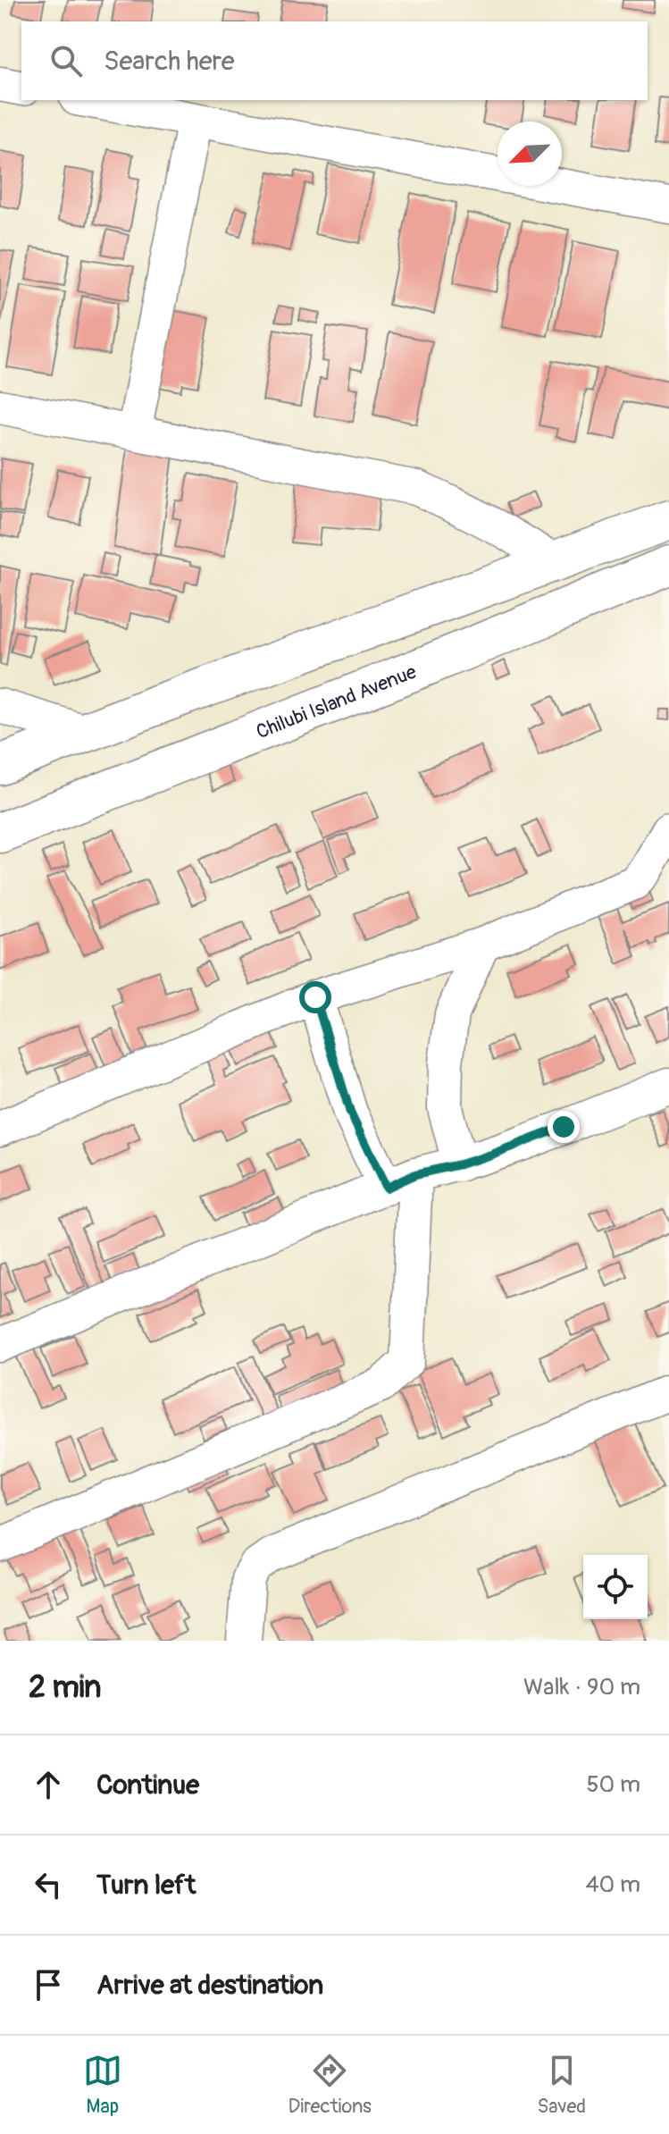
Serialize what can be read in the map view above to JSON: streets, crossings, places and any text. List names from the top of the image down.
{
  "streets": {
    "street": ["Chilubi Island Avenue"]
  },
  "north": "bottom left",
  "page": {
    "search": "Search here",
    "heading": ["2 min", "Walk · 90 m"],
    "list": [
      ["Continue", "50 m"],
      ["Turn left", "40 m"],
      "Arrive at destination"
    ],
    "nav": ["Map", "Directions", "Saved"]
  }
}
